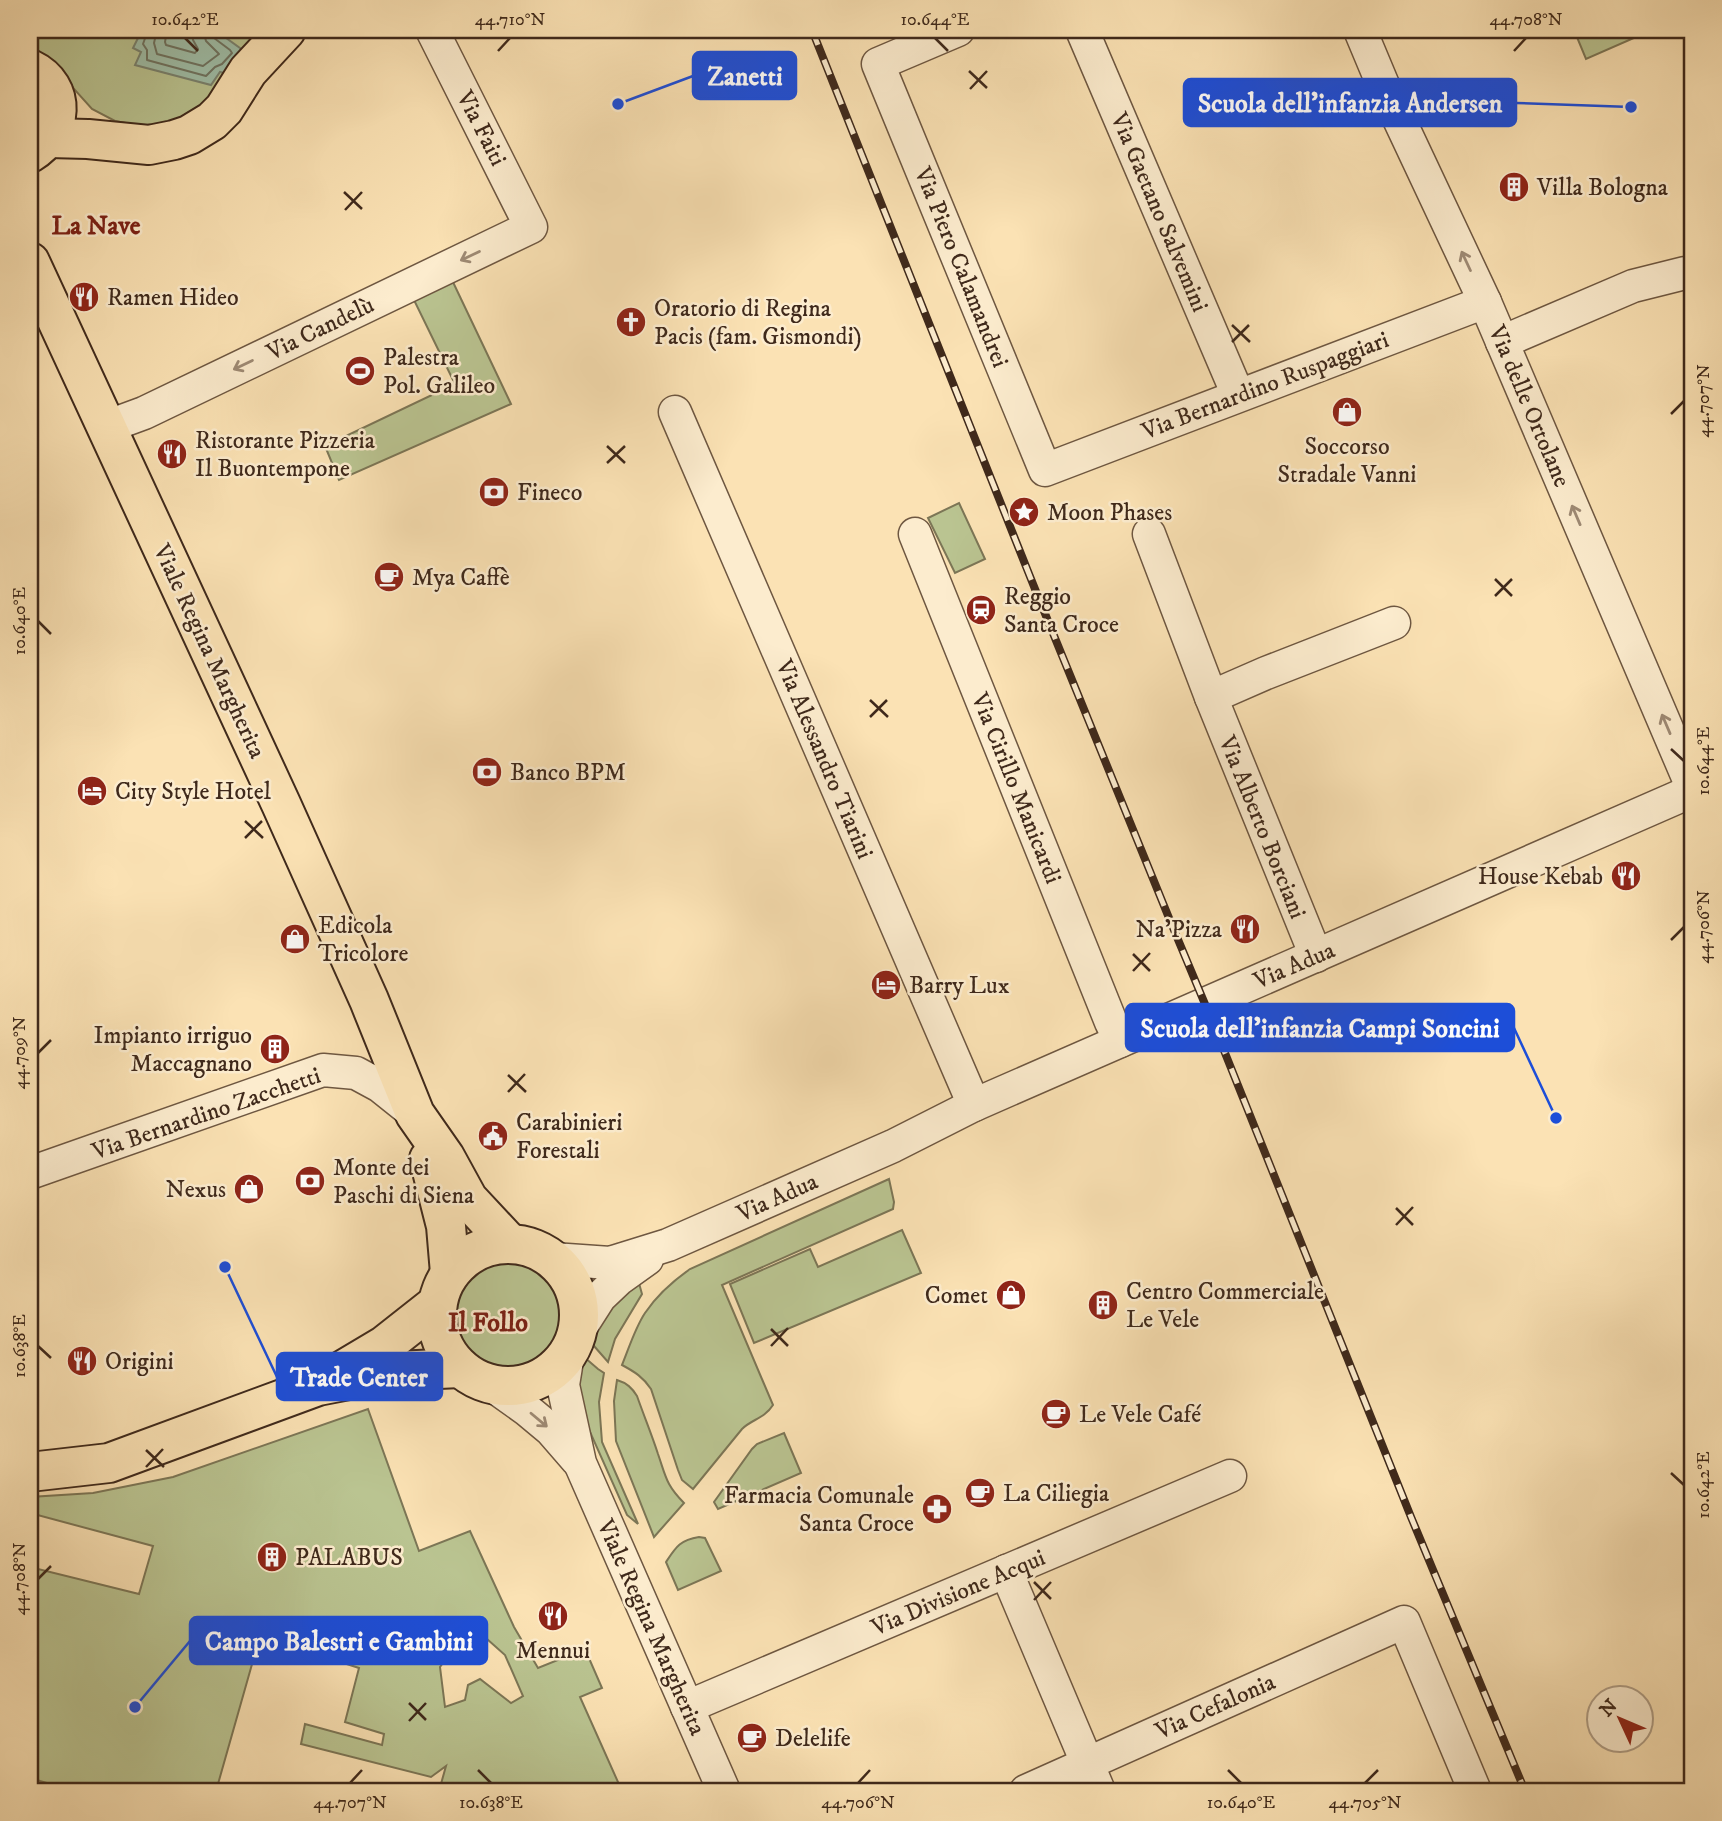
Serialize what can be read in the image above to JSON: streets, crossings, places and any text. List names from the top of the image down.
{
  "streets": {
    "main road": ["Viale Regina Margherita"],
    "street": [
      "Via Faiti",
      "Via Gaetano Salvemini",
      "Via Piero Calamandrei",
      "Via Candelù",
      "Via Bernardino Ruspaggiari",
      "Via delle Ortolane",
      "Via Alessandro Tiarini",
      "Via Cirillo Manicardi",
      "Via Alberto Borciani",
      "Via Adua",
      "Via Bernardino Zacchetti",
      "Via Divisione Acqui",
      "Via Cefalonia"
    ]
  },
  "crossings": [
    ["Via Faiti", "Via Candelù"],
    ["Via Gaetano Salvemini", "Via Bernardino Ruspaggiari"],
    ["Via Piero Calamandrei", "Via Bernardino Ruspaggiari"],
    ["Via Candelù", "Viale Regina Margherita"],
    ["Via Bernardino Ruspaggiari", "Via delle Ortolane"],
    ["Via delle Ortolane", "Via Adua"],
    ["Viale Regina Margherita", "Via Adua"],
    ["Viale Regina Margherita", "Via Bernardino Zacchetti"],
    ["Viale Regina Margherita", "Via Divisione Acqui"],
    ["Via Alessandro Tiarini", "Via Adua"],
    ["Via Cirillo Manicardi", "Via Adua"],
    ["Via Alberto Borciani", "Via Adua"]
  ],
  "one_way": ["Via Candelù", "Via delle Ortolane"],
  "districts": ["La Nave", "Il Follo"],
  "places": {
    "other": [
      "Zanetti",
      "Scuola dell'infanzia Andersen",
      "Scuola dell'infanzia Campi Soncini",
      "Trade Center",
      "Campo Balestri e Gambini"
    ],
    "building": [
      "Villa Bologna",
      "Impianto irriguo Maccagnano",
      "Centro Commerciale Le Vele",
      "PALABUS"
    ],
    "restaurant": [
      "Ramen Hideo",
      "Ristorante Pizzeria Il Buontempone",
      "House Kebab",
      "Na'Pizza",
      "Origini",
      "Mennui"
    ],
    "church": ["Oratorio di Regina Pacis (fam. Gismondi)"],
    "sports": ["Palestra Pol. Galileo"],
    "shop": [
      "Soccorso Stradale Vanni",
      "Edicola Tricolore",
      "Nexus",
      "Comet"
    ],
    "bank": ["Fineco", "Banco BPM", "Monte dei Paschi di Siena"],
    "place": ["Moon Phases"],
    "cafe": [
      "Mya Caffè",
      "Le Vele Café",
      "La Ciliegia",
      "Delelife"
    ],
    "station": ["Reggio Santa Croce"],
    "hotel": ["City Style Hotel", "Barry Lux"],
    "public building": ["Carabinieri Forestali"],
    "pharmacy": ["Farmacia Comunale Santa Croce"]
  },
  "north": "top left",
  "coordinates": [
    "10.642°E",
    "44.710°N",
    "10.644°E",
    "44.708°N",
    "44.707°N",
    "10.640°E",
    "44.706°N",
    "44.709°N",
    "10.638°E",
    "44.705°N"
  ]
}
